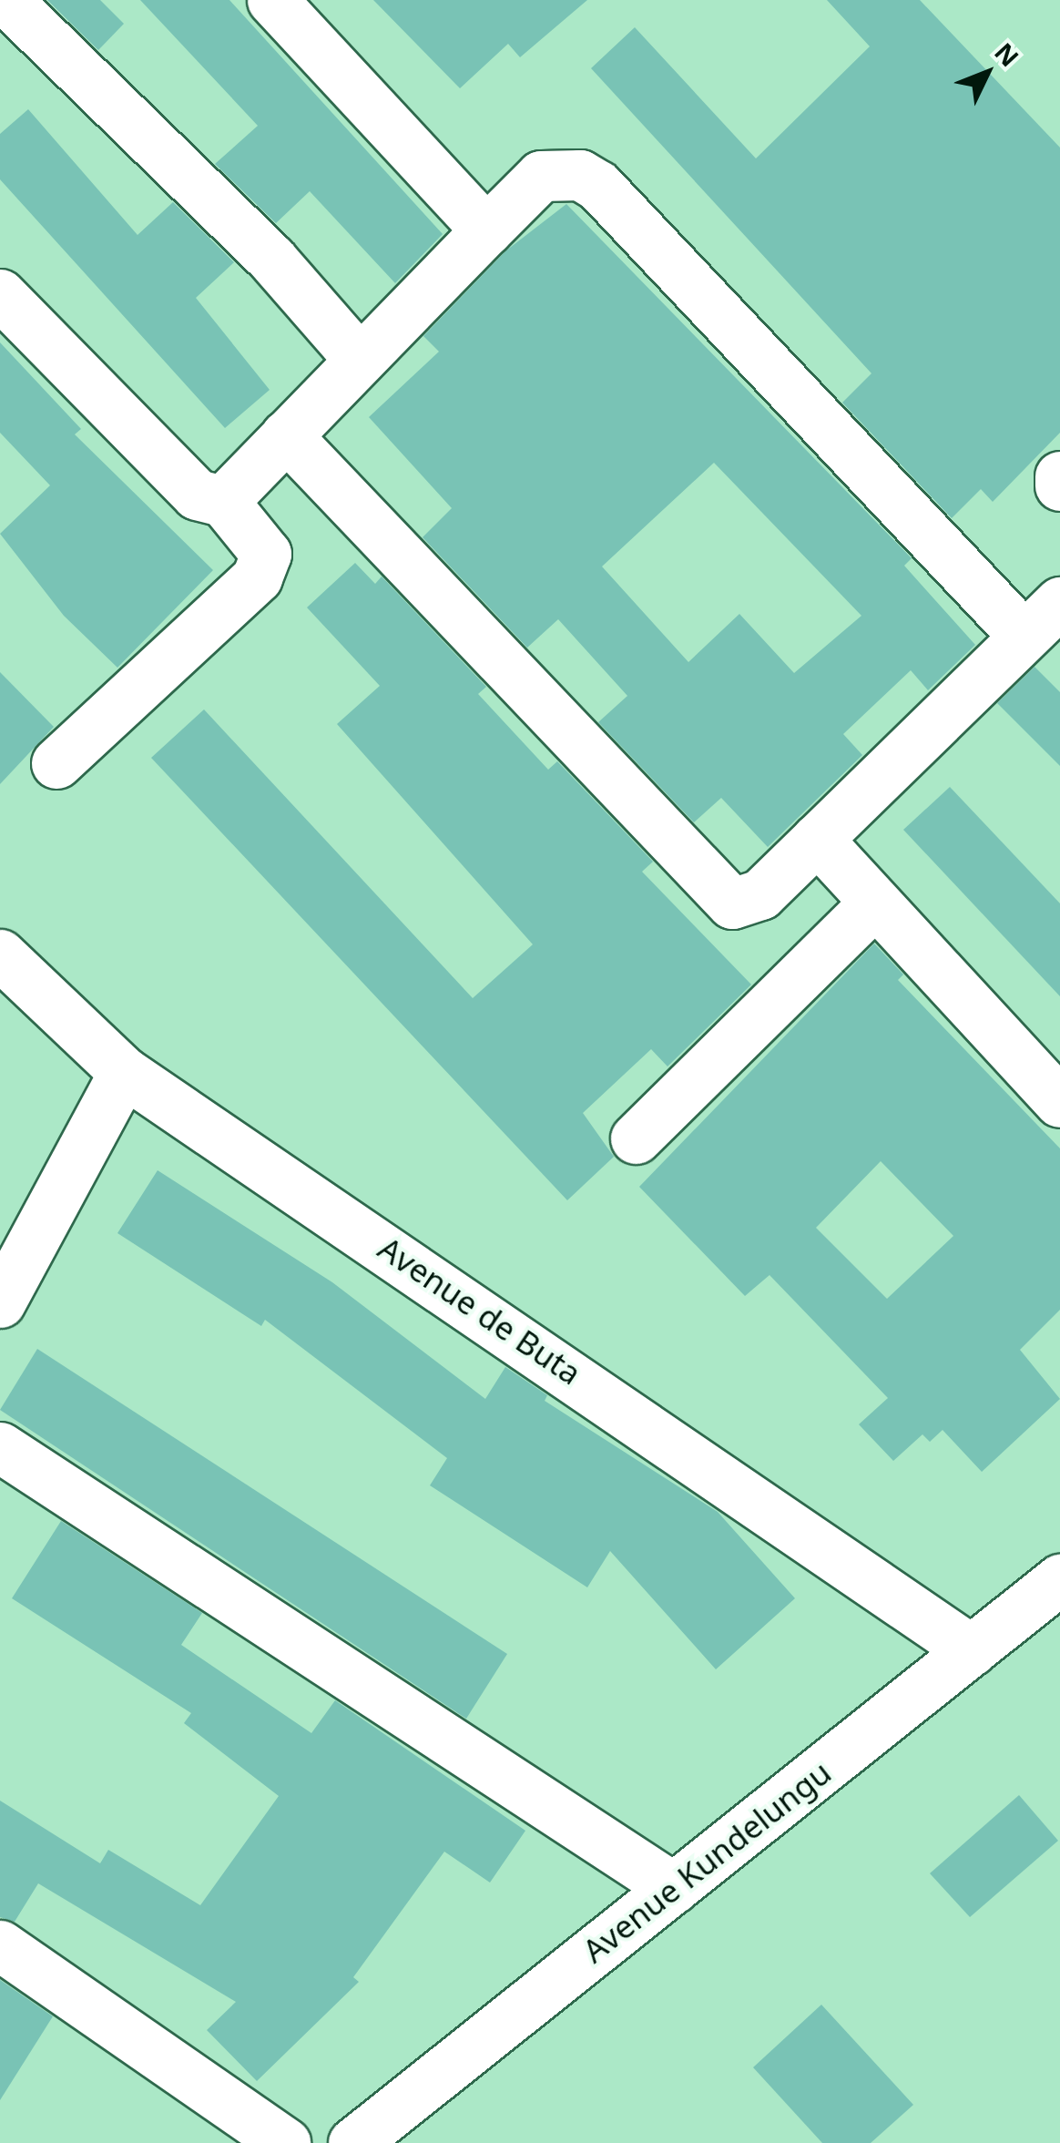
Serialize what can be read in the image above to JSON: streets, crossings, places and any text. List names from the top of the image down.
{
  "streets": {
    "street": ["Avenue de Buta", "Avenue Kundelungu"]
  },
  "crossings": [
    ["Avenue de Buta", "Avenue Kundelungu"]
  ],
  "north": "top right"
}
